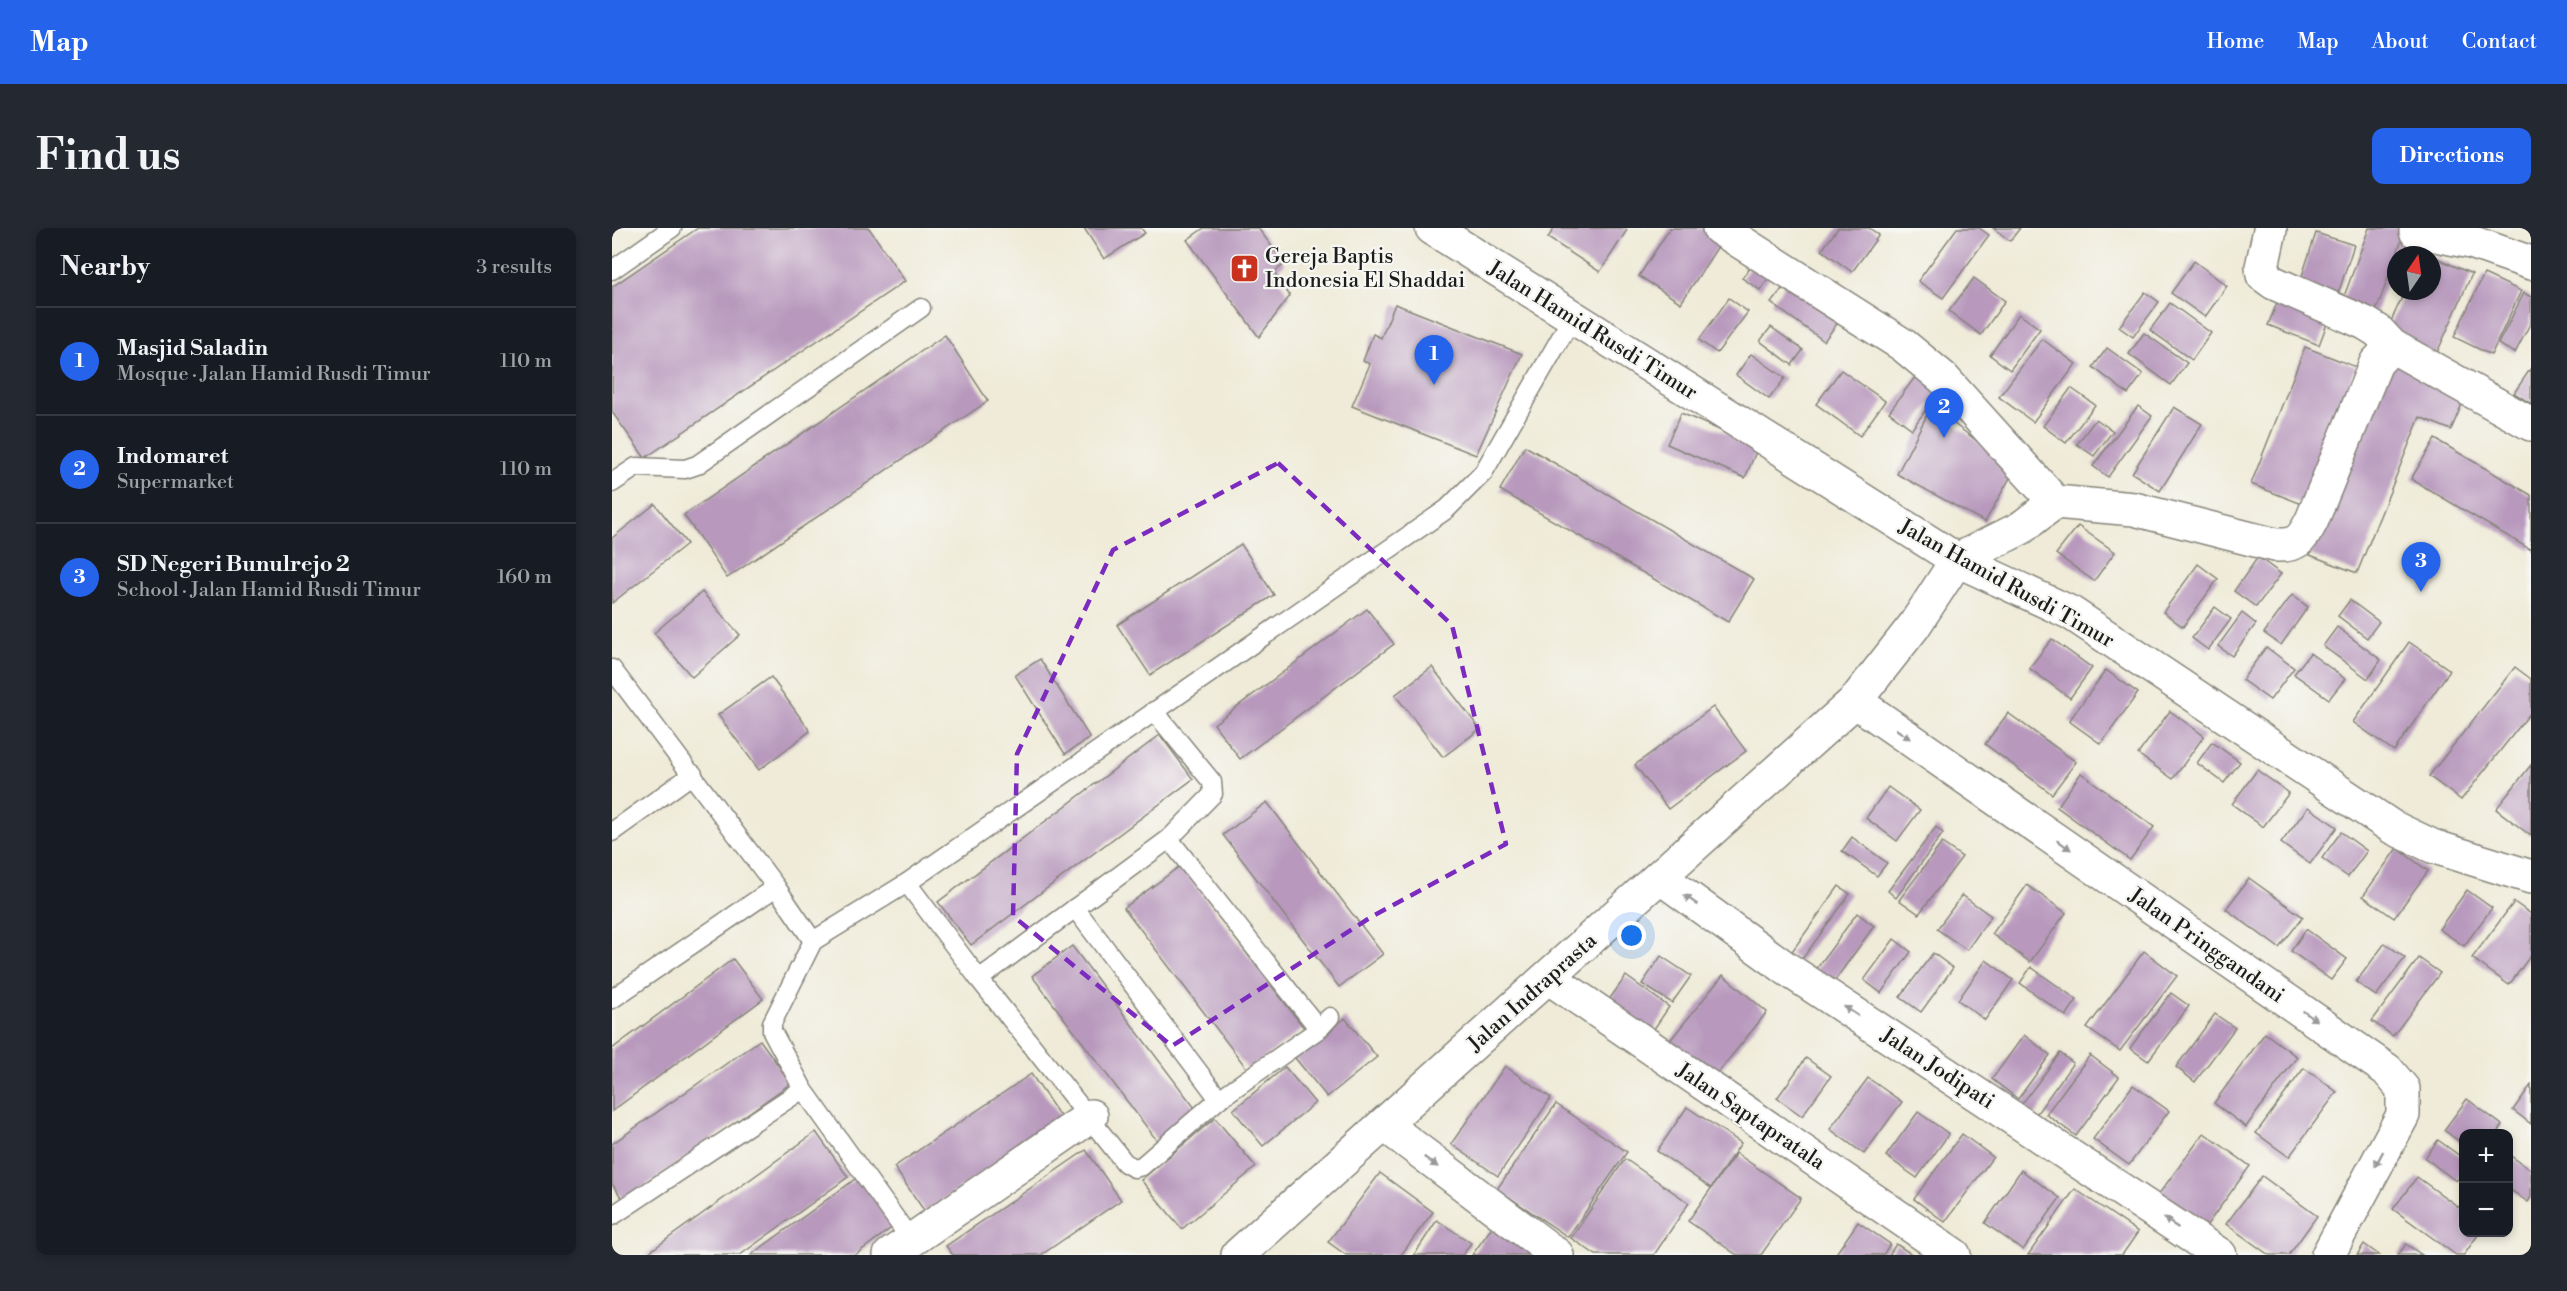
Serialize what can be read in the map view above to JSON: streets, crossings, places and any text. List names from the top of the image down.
{
  "streets": {
    "street": [
      "Jalan Hamid Rusdi Timur",
      "Jalan Pringgandani",
      "Jalan Indraprasta",
      "Jalan Jodipati",
      "Jalan Saptapratala"
    ]
  },
  "crossings": [
    ["Jalan Hamid Rusdi Timur", "Jalan Indraprasta"],
    ["Jalan Pringgandani", "Jalan Indraprasta"],
    ["Jalan Indraprasta", "Jalan Jodipati"],
    ["Jalan Indraprasta", "Jalan Saptapratala"]
  ],
  "one_way": ["Jalan Pringgandani", "Jalan Jodipati"],
  "places": {
    "church": ["Gereja Baptis Indonesia El Shaddai"]
  },
  "north": "top",
  "page": {
    "header": "Map",
    "nav": [
      "Home",
      "Map",
      "About",
      "Contact"
    ],
    "buttons": "Directions",
    "title": "Find us",
    "heading": ["Nearby", "3 results"],
    "list": [
      {
        "mark": "1",
        "name": "Masjid Saladin",
        "note": "Mosque · Jalan Hamid Rusdi Timur",
        "value": "110 m"
      },
      {
        "mark": "2",
        "name": "Indomaret",
        "note": "Supermarket",
        "value": "110 m"
      },
      {
        "mark": "3",
        "name": "SD Negeri Bunulrejo 2",
        "note": "School · Jalan Hamid Rusdi Timur",
        "value": "160 m"
      }
    ],
    "pins": ["1", "2", "3"],
    "map_buttons": ["+", "−"]
  }
}
